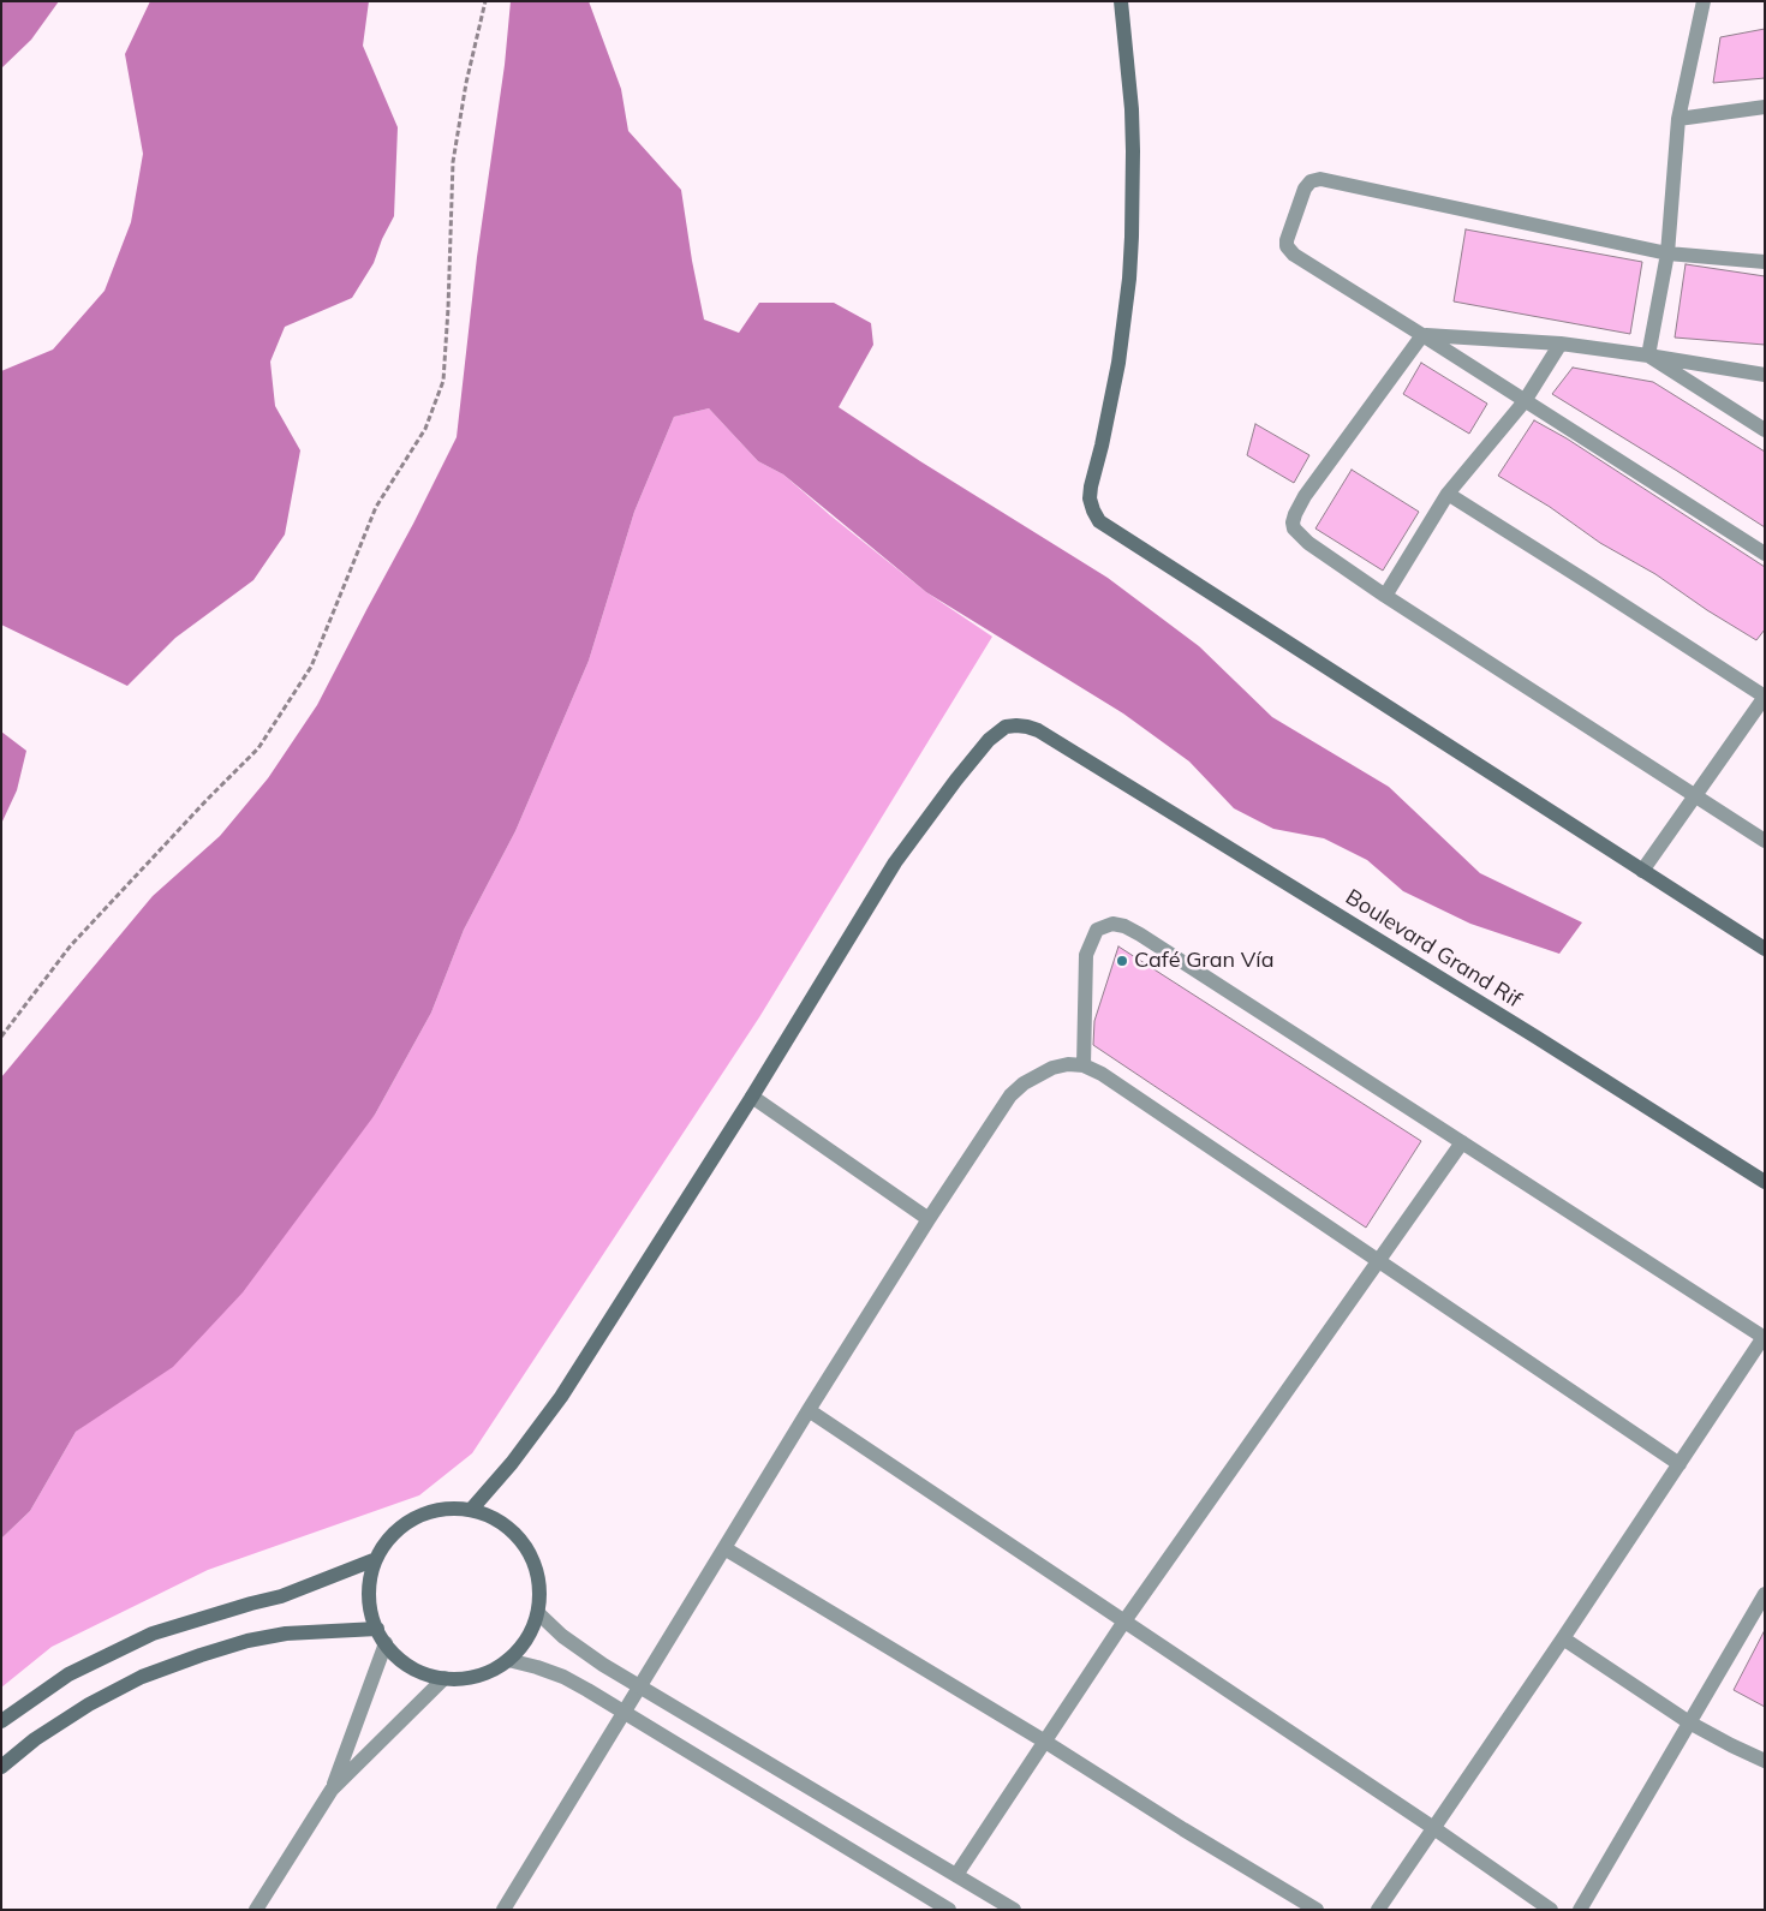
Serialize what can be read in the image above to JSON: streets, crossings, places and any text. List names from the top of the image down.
{
  "streets": {
    "main road": ["Boulevard Grand Rif"]
  },
  "places": ["Café Gran Vía"]
}
